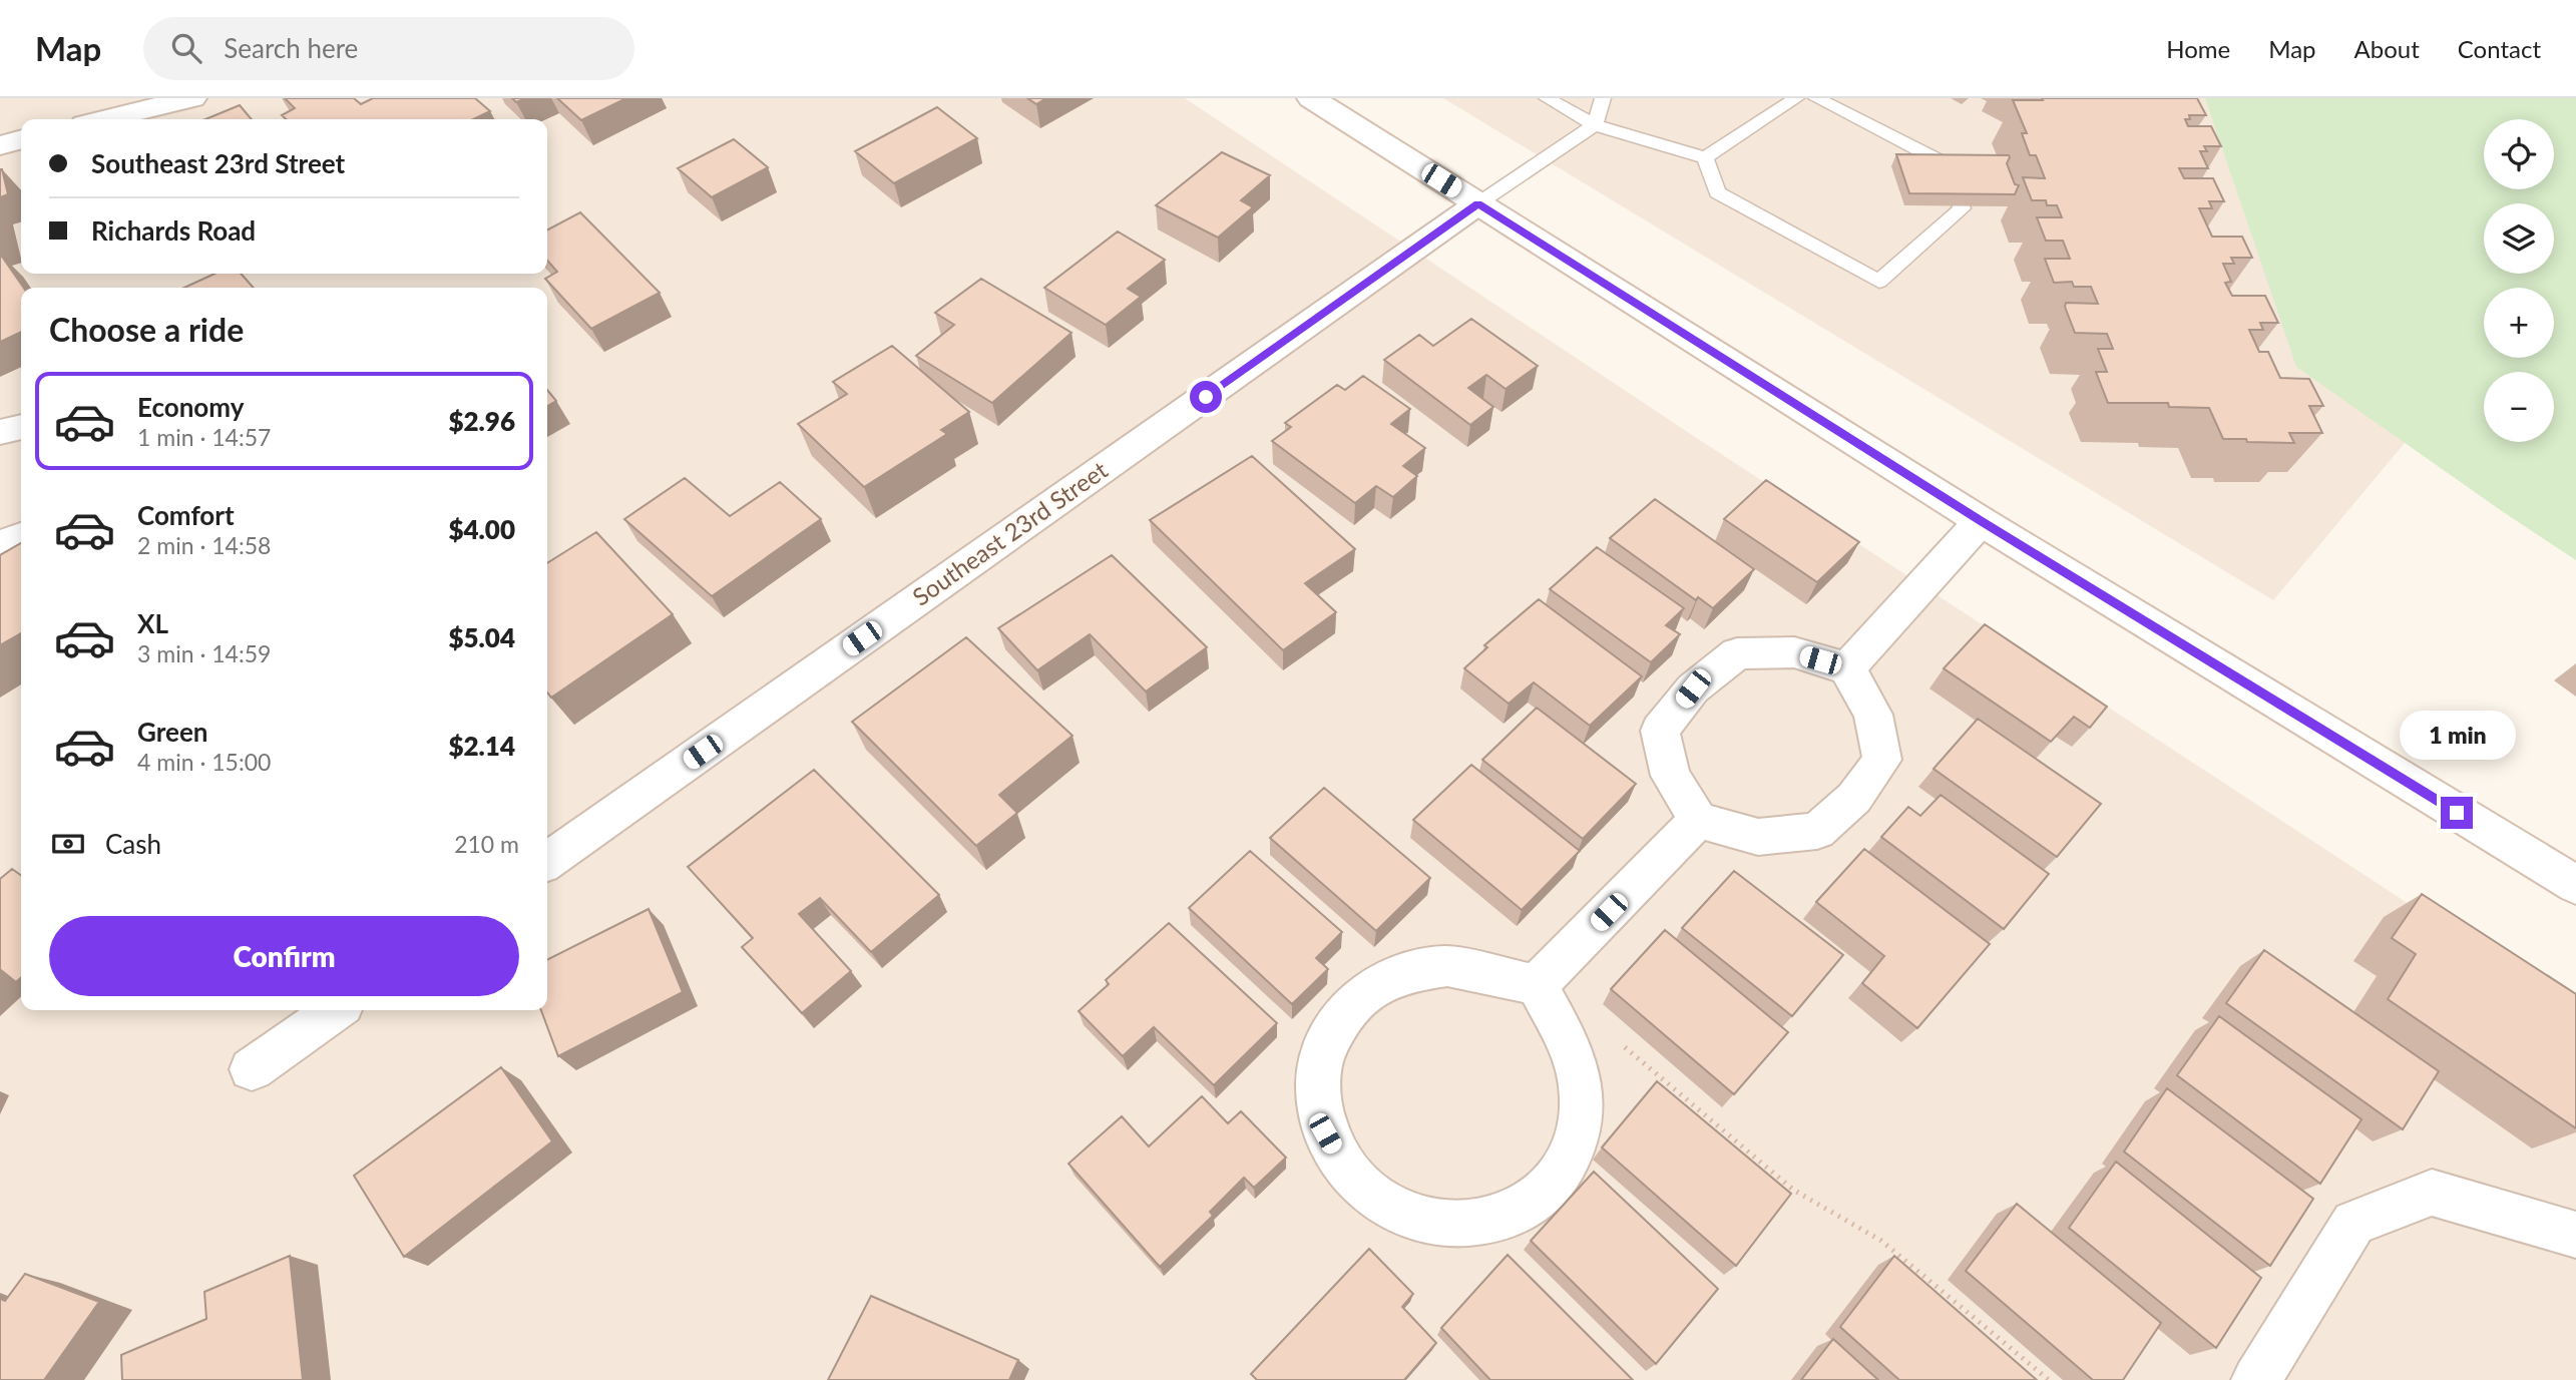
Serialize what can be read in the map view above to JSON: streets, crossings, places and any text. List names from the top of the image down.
{
  "streets": {
    "street": ["Southeast 23rd Street"]
  },
  "page": {
    "header": "Map",
    "search": "Search here",
    "nav": [
      "Home",
      "Map",
      "About",
      "Contact"
    ],
    "map_buttons": ["+", "−"],
    "banner": ["Southeast 23rd Street", "Richards Road"],
    "heading": "Choose a ride",
    "list": [
      {
        "name": "Economy",
        "note": "1 min · 14:57",
        "value": "$2.96"
      },
      {
        "name": "Comfort",
        "note": "2 min · 14:58",
        "value": "$4.00"
      },
      {
        "name": "XL",
        "note": "3 min · 14:59",
        "value": "$5.04"
      },
      {
        "name": "Green",
        "note": "4 min · 15:00",
        "value": "$2.14"
      }
    ],
    "bubble": "1 min",
    "pay": ["Cash", "210 m"],
    "buttons": "Confirm"
  }
}
